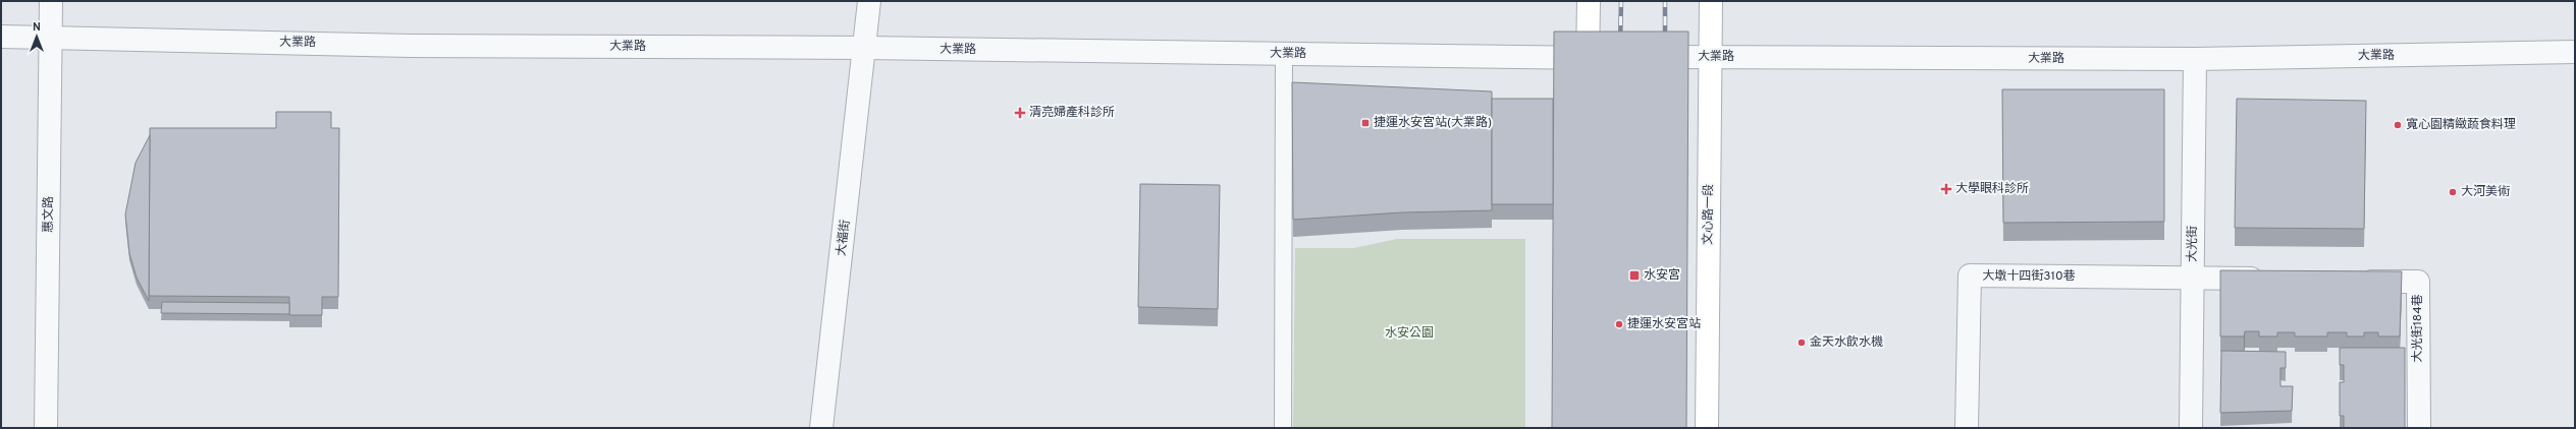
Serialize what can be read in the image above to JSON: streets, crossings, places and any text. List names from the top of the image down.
{
  "streets": {
    "main road": ["文心路一段"],
    "street": [
      "大業路",
      "惠文路",
      "大福街",
      "大光街",
      "大墩十四街310巷",
      "大光街184巷"
    ]
  },
  "crossings": [
    ["大業路", "惠文路"],
    ["大業路", "文心路一段"],
    ["大業路", "大福街"],
    ["大業路", "大光街"],
    ["大光街", "大墩十四街310巷"]
  ],
  "parks": ["水安公園"],
  "places": {
    "health": ["清亮婦產科診所", "大學眼科診所"],
    "transit": ["捷運水安宮站(大業路)", "水安宮"],
    "other": [
      "寬心園精緻蔬食料理",
      "大河美術",
      "捷運水安宮站",
      "金天水飲水機"
    ]
  },
  "north": "top"
}
